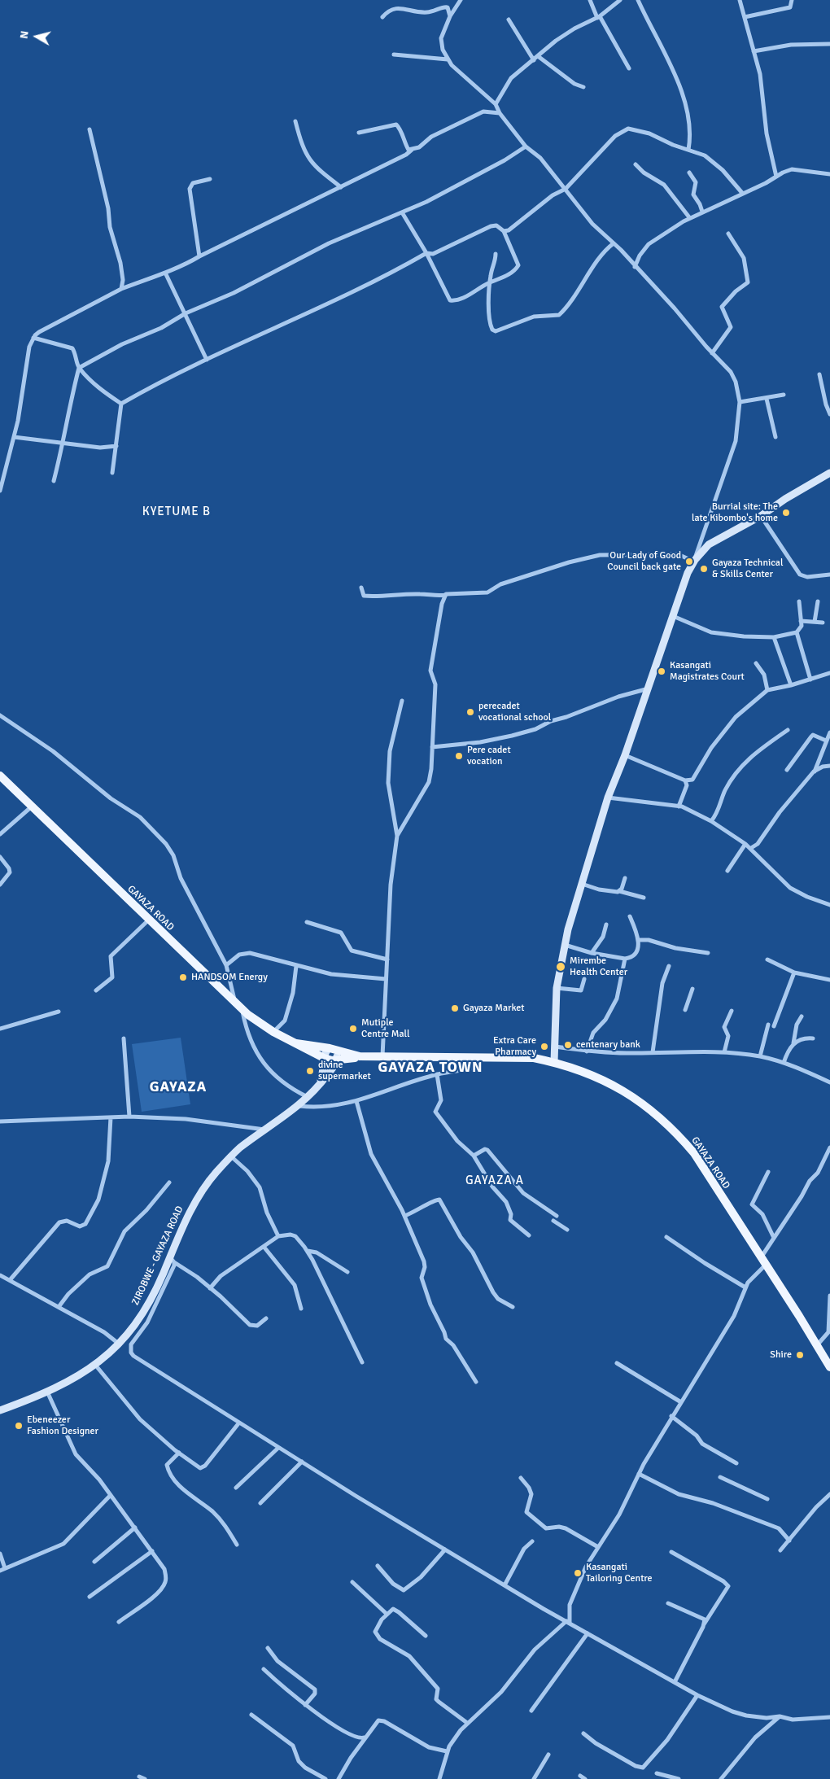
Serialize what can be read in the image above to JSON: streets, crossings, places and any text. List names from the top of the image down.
{
  "streets": {
    "main road": ["GAYAZA ROAD"],
    "street": ["ZIROBWE - GAYAZA ROAD"]
  },
  "crossings": [
    ["GAYAZA ROAD", "ZIROBWE - GAYAZA ROAD"]
  ],
  "districts": [
    "KYETUME B",
    "GAYAZA TOWN",
    "GAYAZA",
    "GAYAZA A"
  ],
  "places": [
    "Burrial site: The late Kibombo's home",
    "Our Lady of Good Council back gate",
    "Gayaza Technical & Skills Center",
    "Kasangati Magistrates Court",
    "perecadet vocational school",
    "Pere cadet vocation",
    "Mirembe Health Center",
    "HANDSOM Energy",
    "Gayaza Market",
    "Mutiple Centre Mall",
    "centenary bank",
    "Extra Care Pharmacy",
    "divine supermarket",
    "Shire",
    "Ebeneezer Fashion Designer",
    "Kasangati Tailoring Centre"
  ],
  "north": "left"
}
